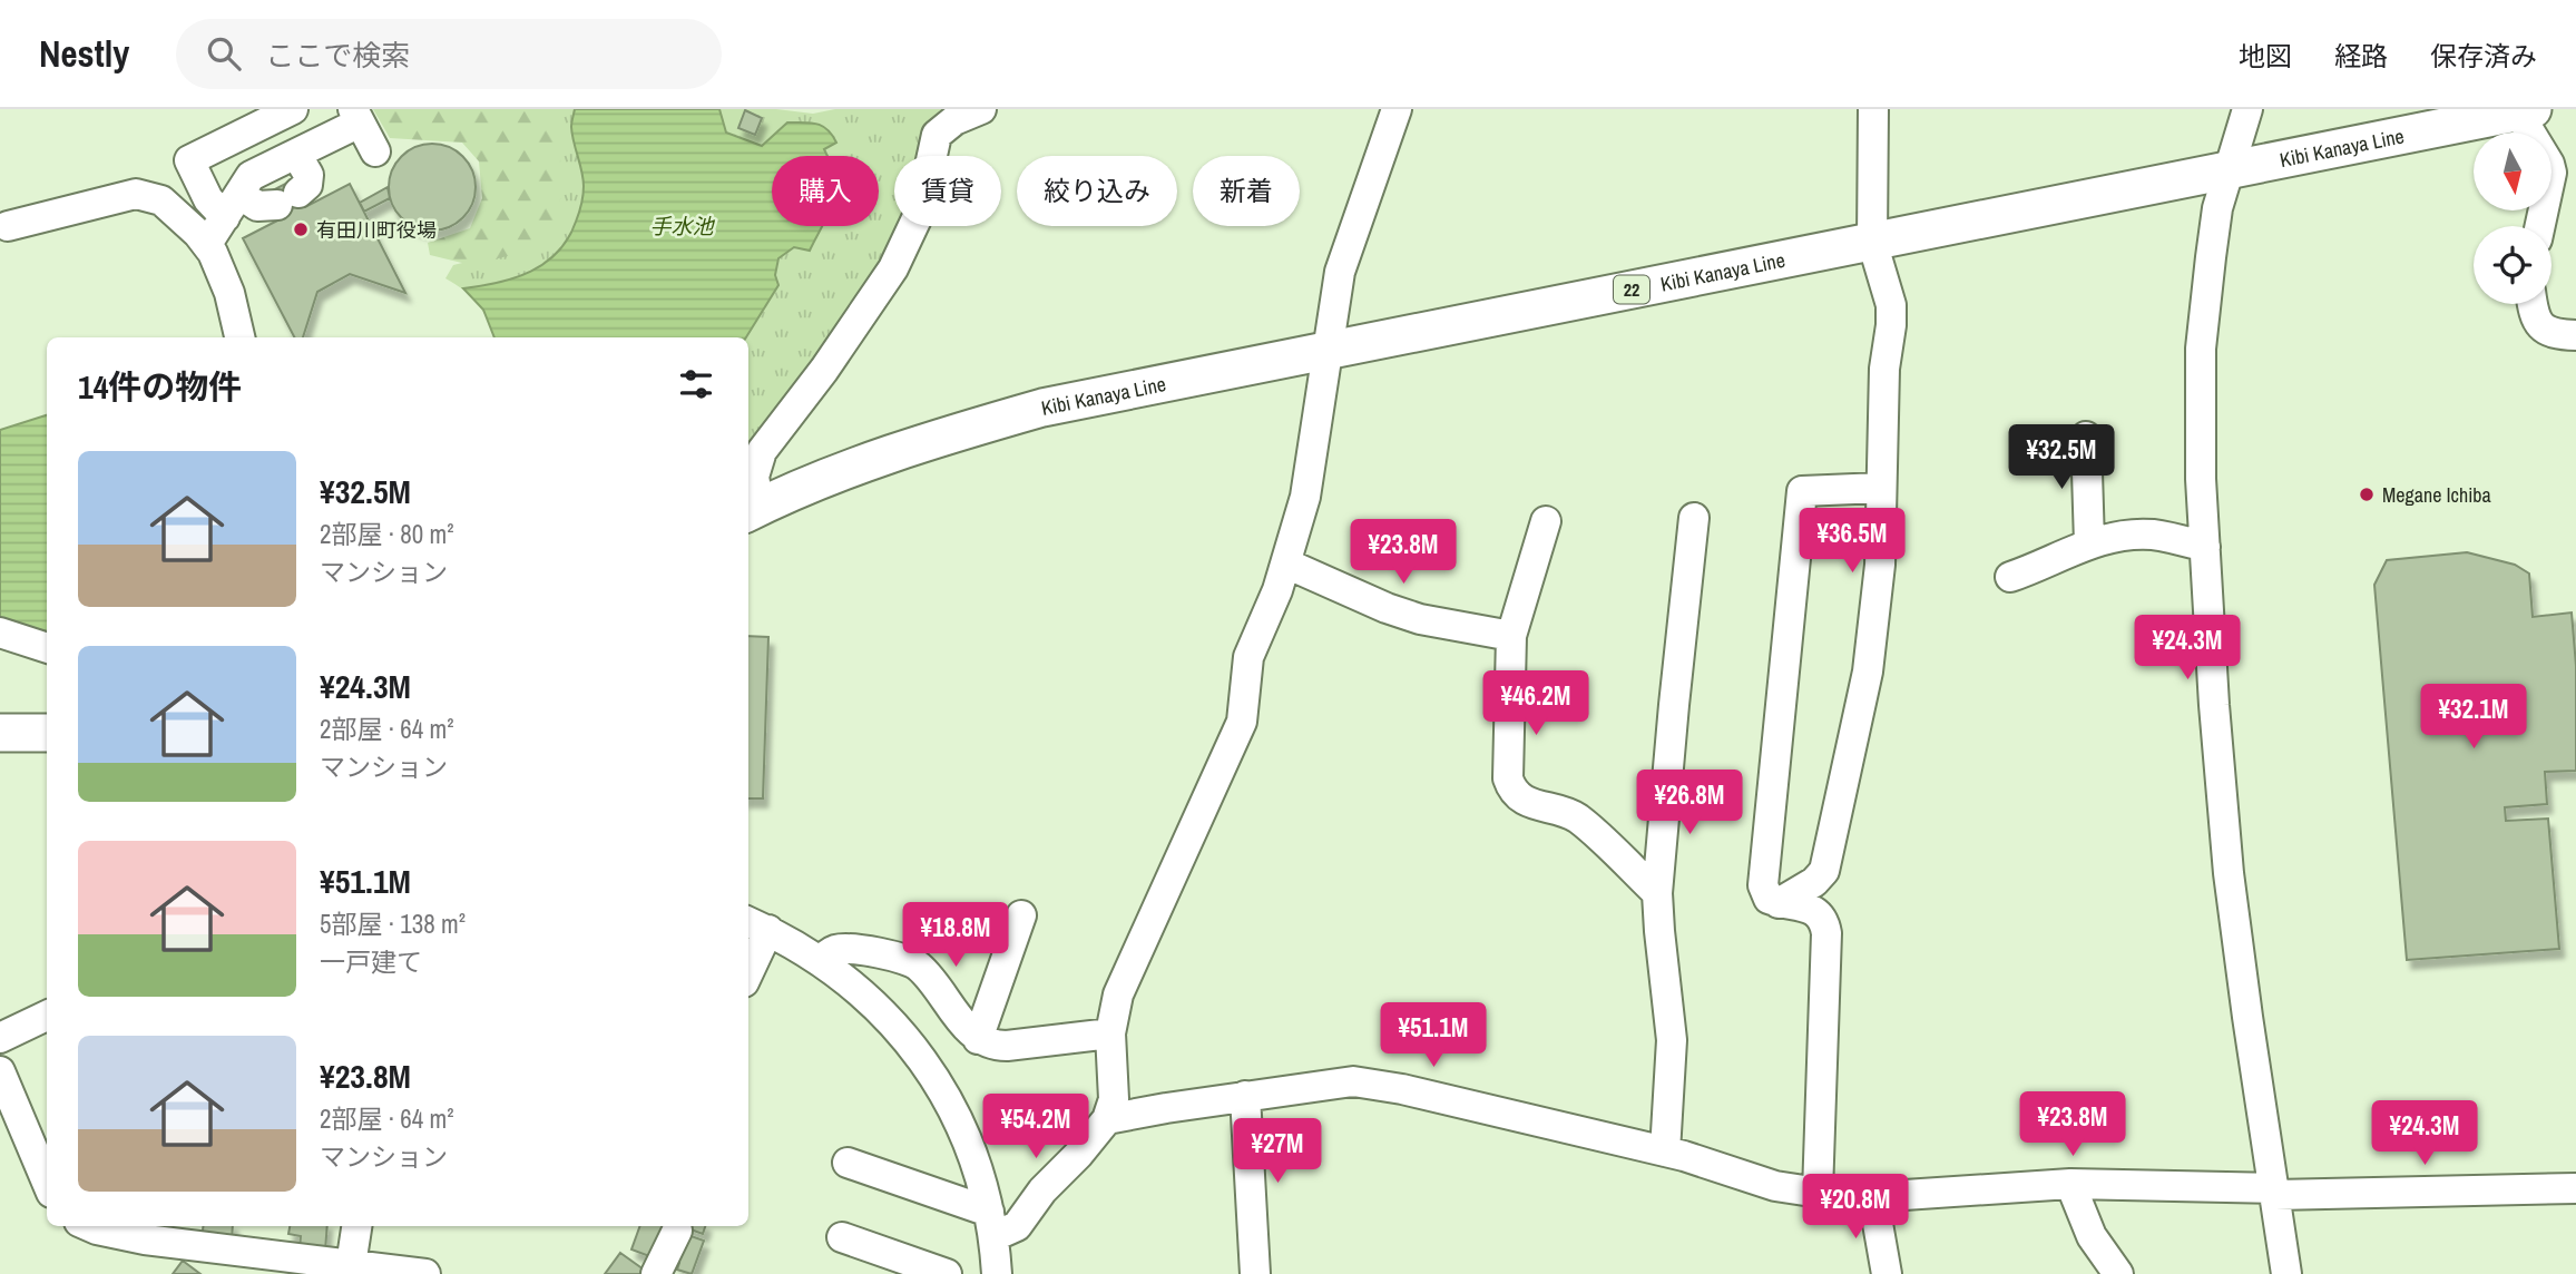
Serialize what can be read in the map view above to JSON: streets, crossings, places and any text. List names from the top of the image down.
{
  "streets": {
    "main road": ["Kibi Kanaya Line", "22"]
  },
  "water": ["手水池"],
  "places": ["有田川町役場", "Megane Ichiba"],
  "north": "bottom",
  "page": {
    "header": "Nestly",
    "search": "ここで検索",
    "nav": ["地図", "経路", "保存済み"],
    "chip": [
      "購入",
      "賃貸",
      "絞り込み",
      "新着"
    ],
    "heading": "14件の物件",
    "price": [
      "¥32.5M",
      "¥36.5M",
      "¥23.8M",
      "¥24.3M",
      "¥46.2M",
      "¥32.1M",
      "¥26.8M",
      "¥18.8M",
      "¥51.1M",
      "¥23.8M",
      "¥54.2M",
      "¥24.3M",
      "¥27M",
      "¥20.8M"
    ],
    "list": [
      {
        "name": "¥32.5M",
        "note": "2部屋 · 80 m² · マンション"
      },
      {
        "name": "¥24.3M",
        "note": "2部屋 · 64 m² · マンション"
      },
      {
        "name": "¥51.1M",
        "note": "5部屋 · 138 m² · 一戸建て"
      },
      {
        "name": "¥23.8M",
        "note": "2部屋 · 64 m² · マンション"
      }
    ]
  }
}
